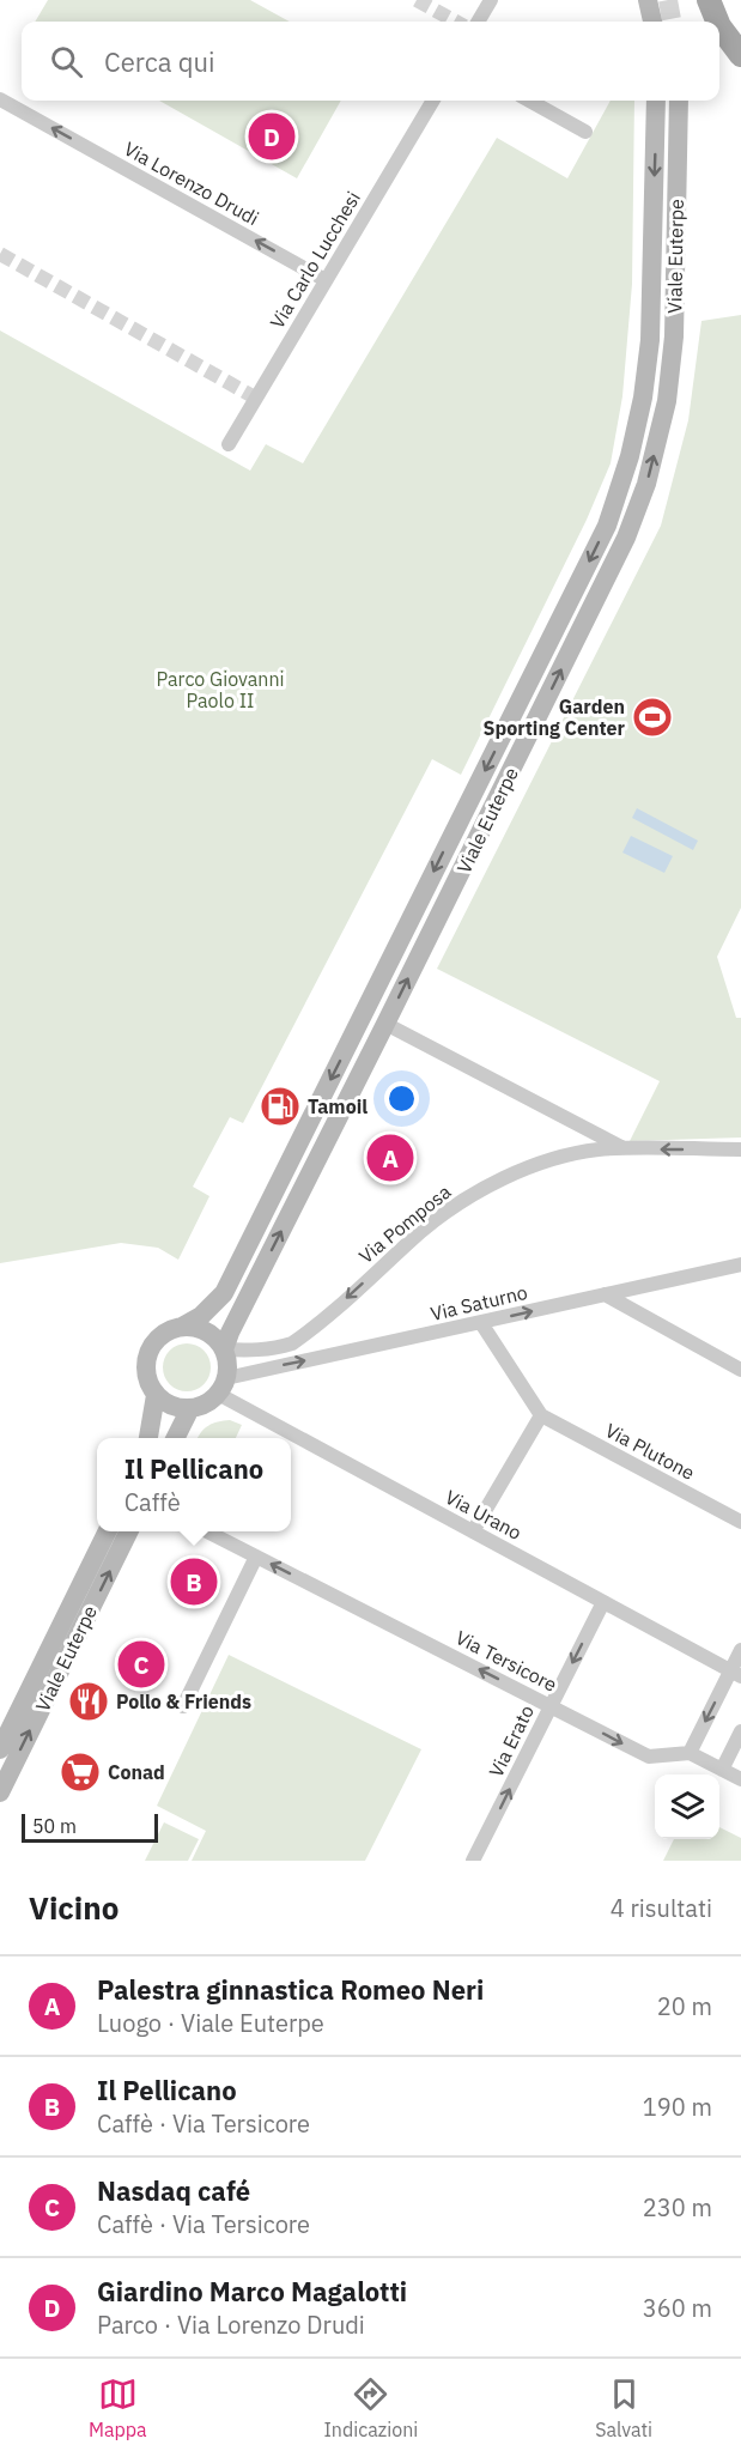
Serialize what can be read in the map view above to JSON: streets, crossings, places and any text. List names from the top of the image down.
{
  "streets": {
    "main road": ["Viale Euterpe"],
    "street": [
      "Via Lorenzo Drudi",
      "Via Carlo Lucchesi",
      "Via Pomposa",
      "Via Saturno",
      "Via Plutone",
      "Via Urano",
      "Via Tersicore",
      "Via Erato"
    ]
  },
  "crossings": [
    ["Via Lorenzo Drudi", "Via Carlo Lucchesi"],
    ["Viale Euterpe", "Via Pomposa"],
    ["Viale Euterpe", "Via Saturno"],
    ["Viale Euterpe", "Via Urano"],
    ["Via Pomposa", "Via Saturno"],
    ["Via Pomposa", "Via Urano"],
    ["Via Saturno", "Via Plutone"],
    ["Via Saturno", "Via Urano"],
    ["Via Urano", "Via Erato"],
    ["Via Tersicore", "Via Erato"]
  ],
  "one_way": ["Via Lorenzo Drudi", "Via Pomposa", "Via Saturno"],
  "parks": ["Parco Giovanni Paolo II"],
  "places": {
    "sports": ["Garden Sporting Center"],
    "fuel station": ["Tamoil"],
    "restaurant": ["Pollo & Friends"],
    "supermarket": ["Conad"]
  },
  "scale_bar": "50 m",
  "page": {
    "search": "Cerca qui",
    "pins": [
      "D",
      "A",
      "B",
      "C"
    ],
    "popup": ["Il Pellicano", "Caffè"],
    "scale": "50 m",
    "heading": ["Vicino", "4 risultati"],
    "list": [
      {
        "mark": "A",
        "name": "Palestra ginnastica Romeo Neri",
        "note": "Luogo · Viale Euterpe",
        "value": "20 m"
      },
      {
        "mark": "B",
        "name": "Il Pellicano",
        "note": "Caffè · Via Tersicore",
        "value": "190 m"
      },
      {
        "mark": "C",
        "name": "Nasdaq café",
        "note": "Caffè · Via Tersicore",
        "value": "230 m"
      },
      {
        "mark": "D",
        "name": "Giardino Marco Magalotti",
        "note": "Parco · Via Lorenzo Drudi",
        "value": "360 m"
      }
    ],
    "nav": ["Mappa", "Indicazioni", "Salvati"]
  }
}
